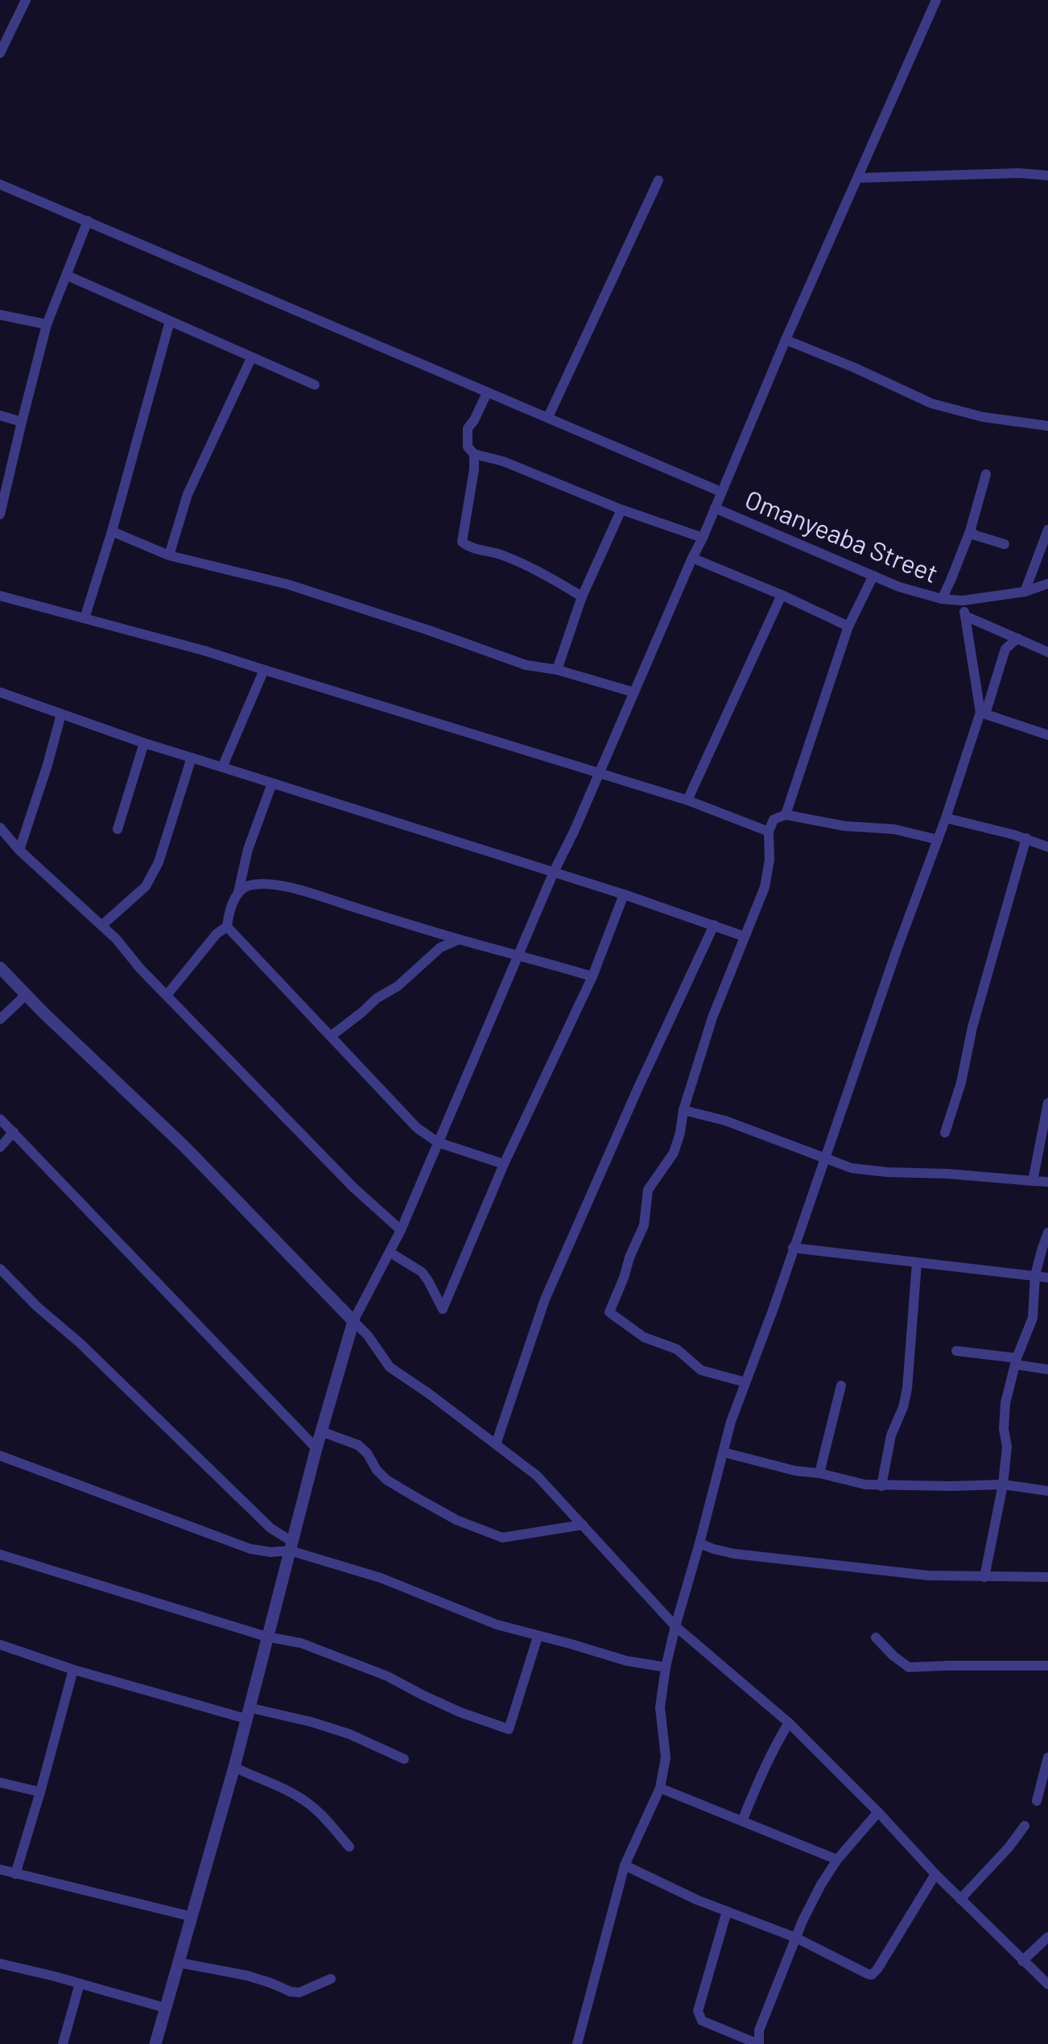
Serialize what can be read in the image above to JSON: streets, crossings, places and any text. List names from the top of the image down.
{
  "streets": {
    "street": ["Omanyeaba Street"]
  }
}
